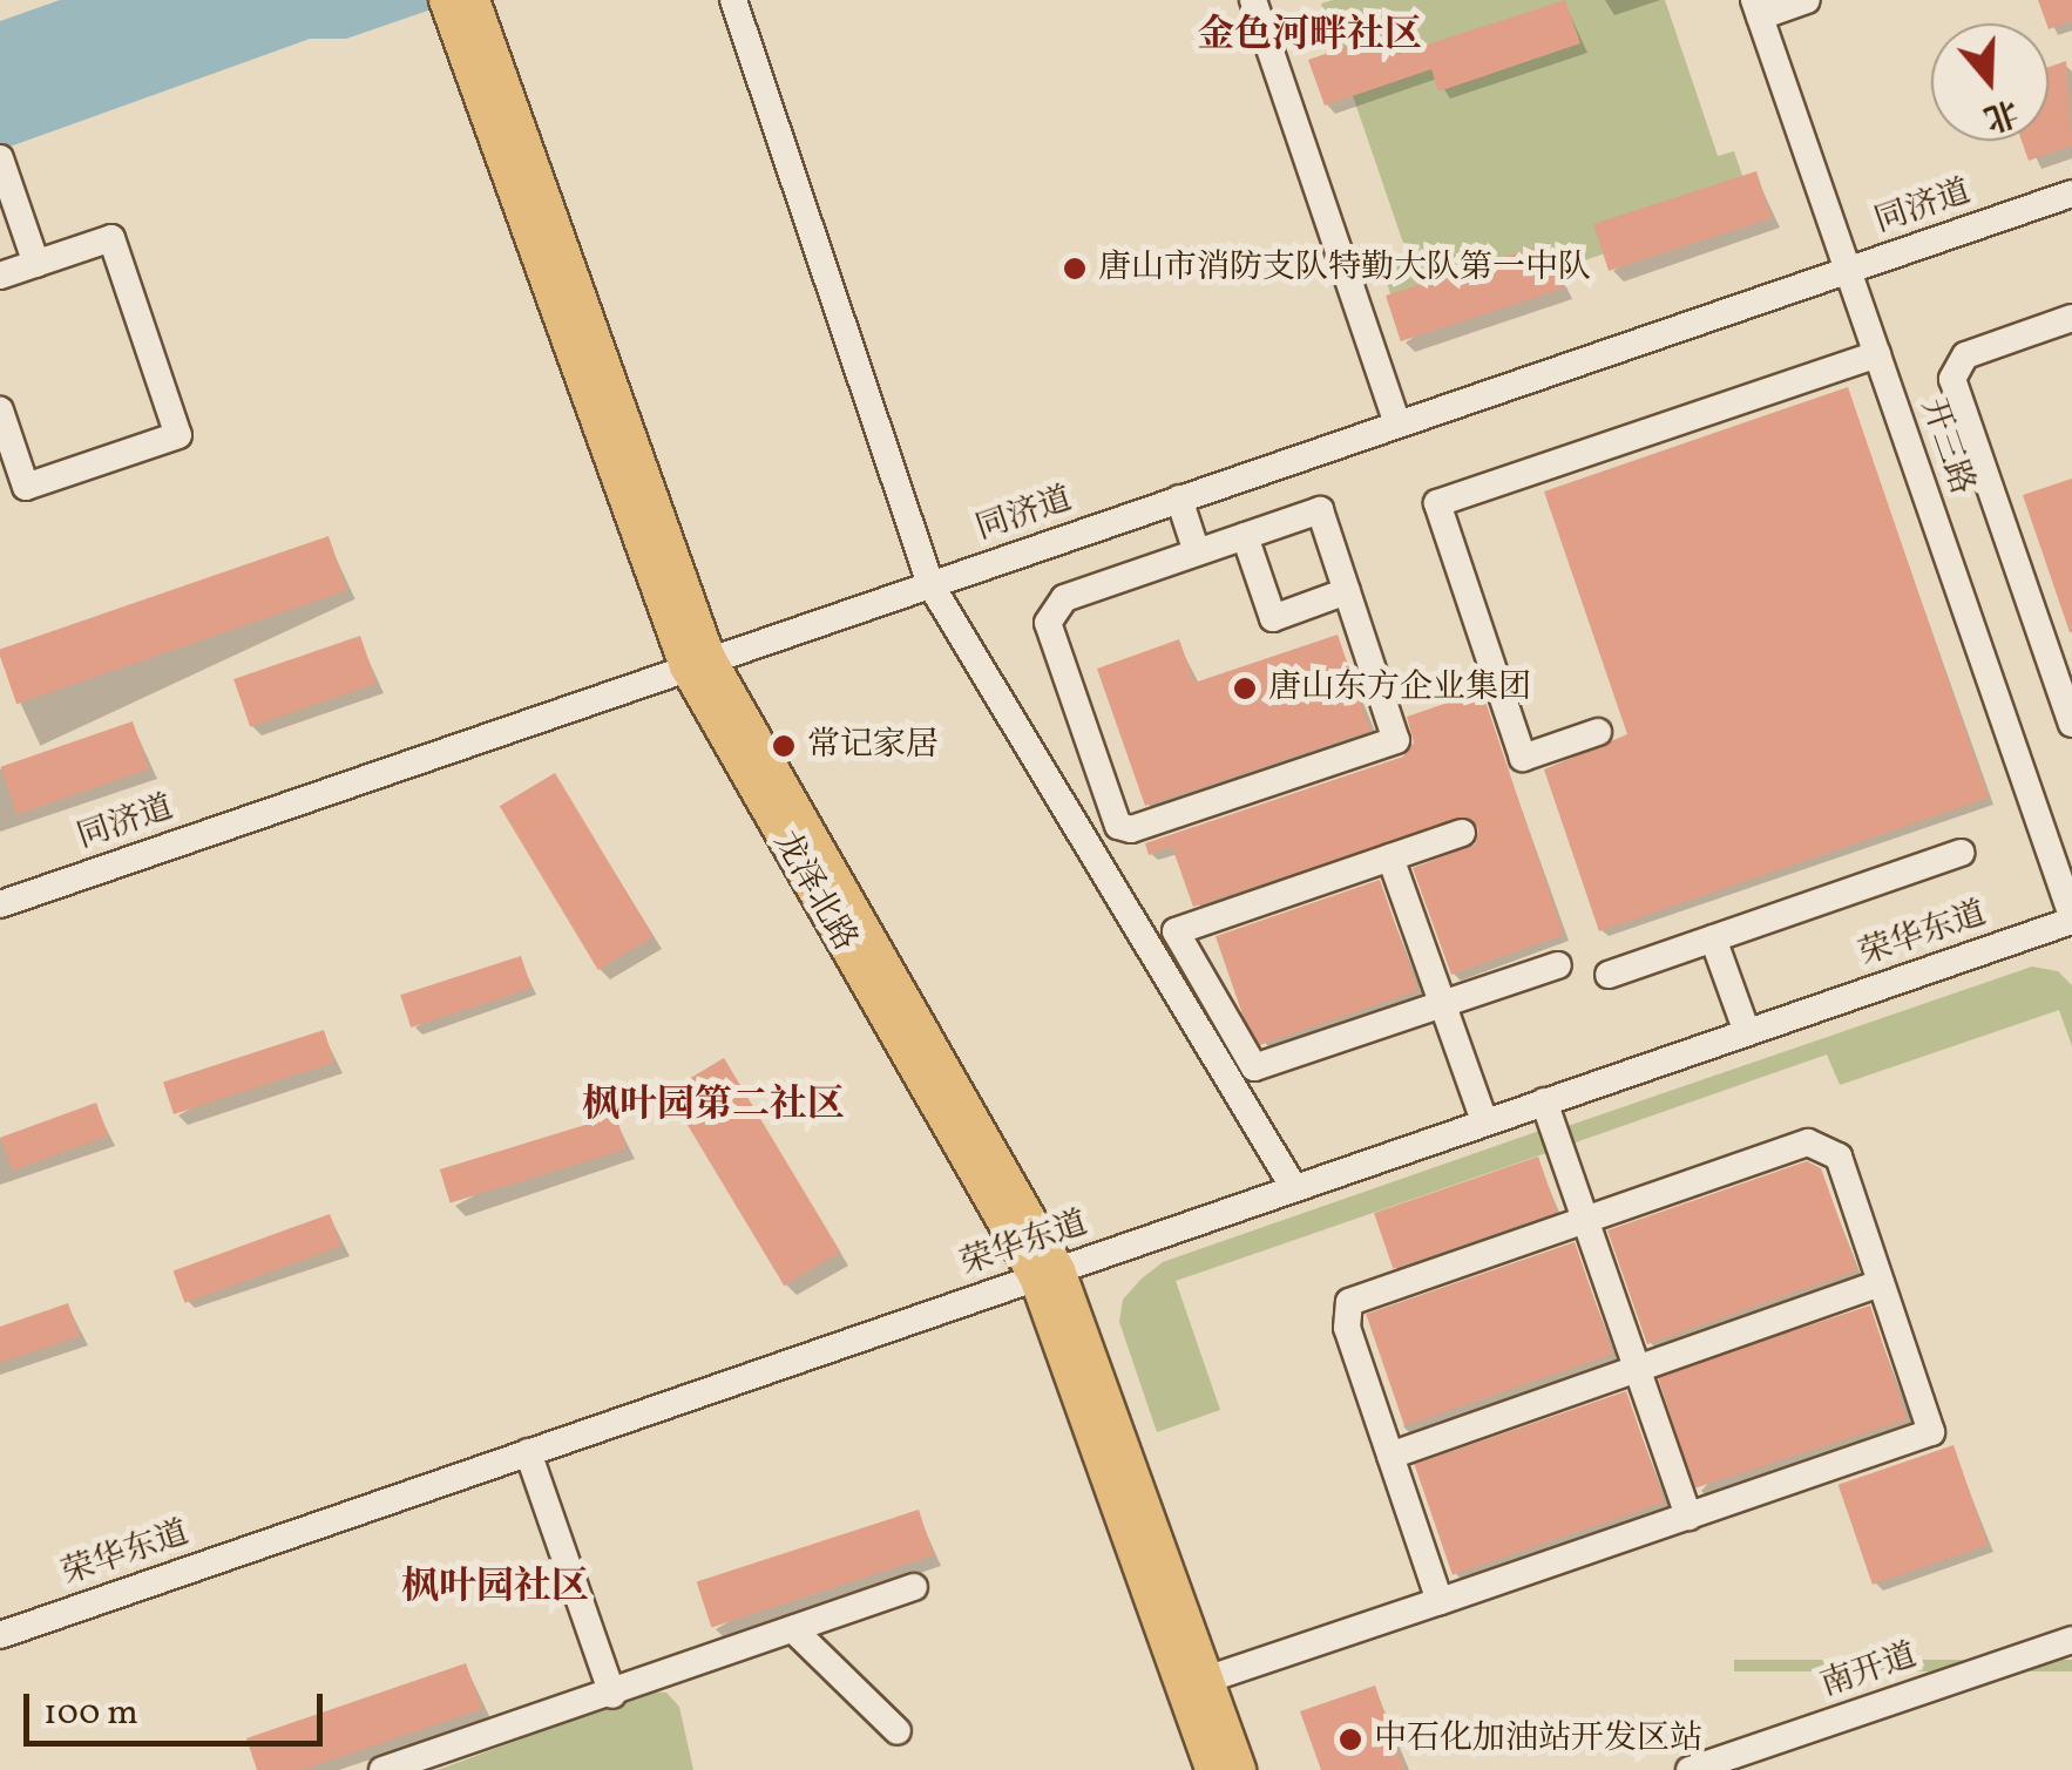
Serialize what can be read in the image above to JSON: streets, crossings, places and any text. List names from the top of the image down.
{
  "streets": {
    "main road": ["龙泽北路"],
    "street": [
      "同济道",
      "开三路",
      "荣华东道",
      "南开道"
    ]
  },
  "crossings": [
    ["同济道", "开三路"],
    ["同济道", "龙泽北路"],
    ["开三路", "荣华东道"],
    ["龙泽北路", "荣华东道"]
  ],
  "districts": ["金色河畔社区", "枫叶园第二社区", "枫叶园社区"],
  "places": [
    "唐山市消防支队特勤大队第一中队",
    "唐山东方企业集团",
    "常记家居",
    "中石化加油站开发区站"
  ],
  "scale_bar": "100 m",
  "north": "bottom"
}
